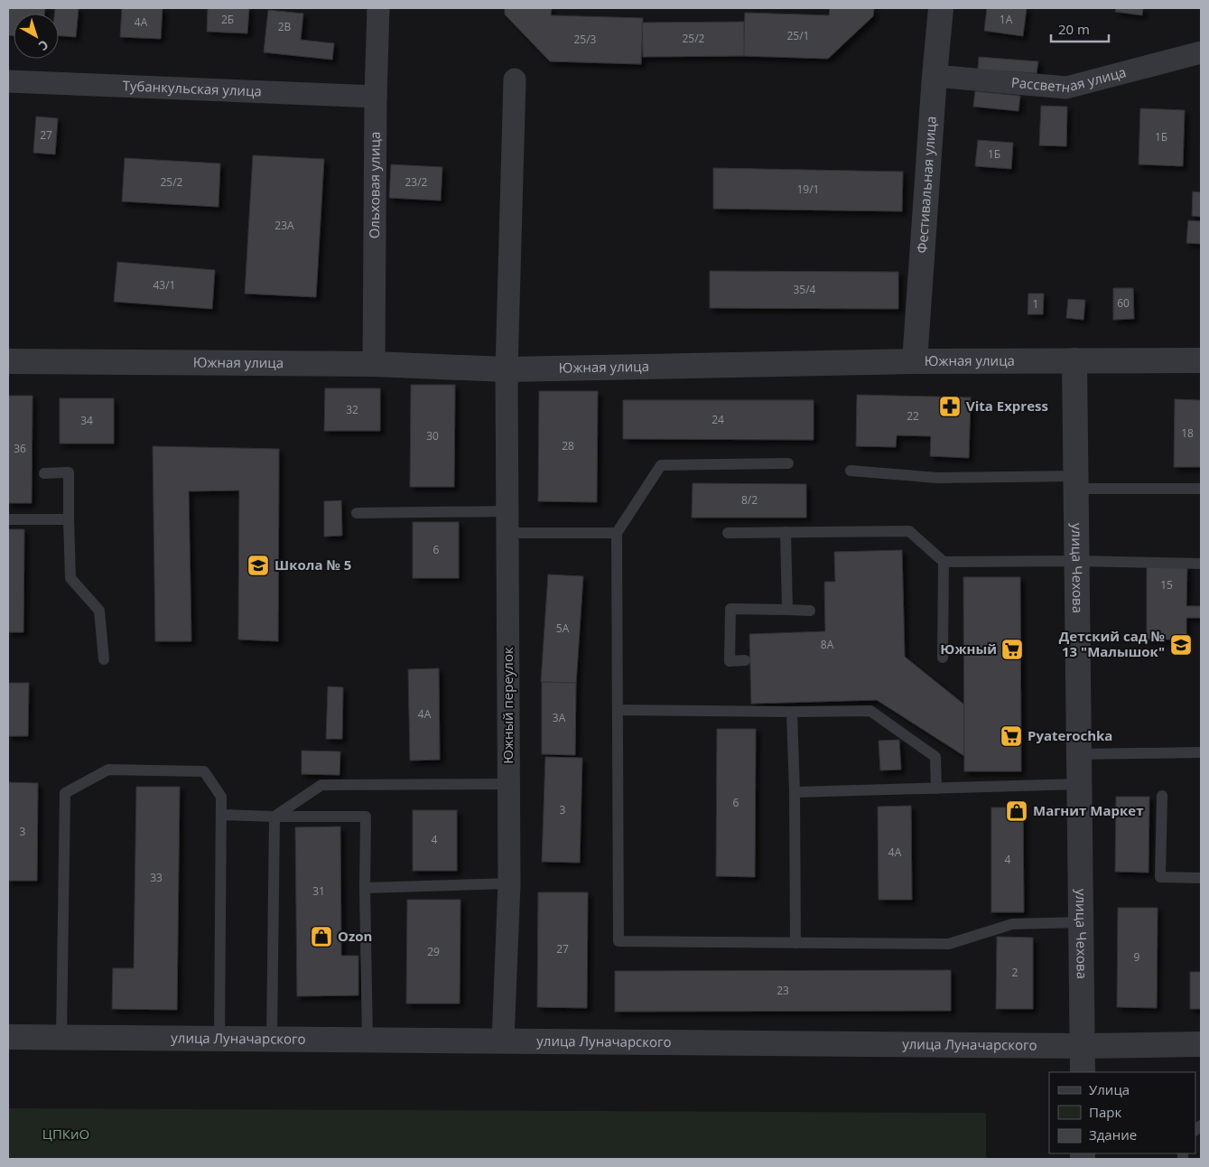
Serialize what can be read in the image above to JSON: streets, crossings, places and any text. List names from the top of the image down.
{
  "streets": {
    "street": [
      "Рассветная улица",
      "Тубанкульская улица",
      "Фестивальная улица",
      "Ольховая улица",
      "Южная улица",
      "улица Чехова",
      "Южный переулок",
      "улица Луначарского"
    ]
  },
  "crossings": [
    ["Рассветная улица", "Фестивальная улица"],
    ["Тубанкульская улица", "Ольховая улица"],
    ["Фестивальная улица", "Южная улица"],
    ["Ольховая улица", "Южная улица"],
    ["Южная улица", "улица Чехова"],
    ["Южная улица", "Южный переулок"],
    ["улица Чехова", "улица Луначарского"],
    ["Южный переулок", "улица Луначарского"]
  ],
  "parks": ["ЦПКиО"],
  "places": {
    "pharmacy": ["Vita Express"],
    "school or university": ["Школа № 5", "Детский сад № 13 \"Малышок\""],
    "supermarket": ["Южный", "Pyaterochka"],
    "shop": ["Магнит Маркет", "Ozon"]
  },
  "house_numbers": [
    "2Б",
    "1А",
    "4А",
    "2В",
    "25/1",
    "25/2",
    "25/3",
    "27",
    "1Б",
    "1Б",
    "25/2",
    "23/2",
    "19/1",
    "23А",
    "43/1",
    "35/4",
    "60",
    "1",
    "32",
    "22",
    "24",
    "34",
    "18",
    "30",
    "28",
    "36",
    "8/2",
    "6",
    "15",
    "5А",
    "8А",
    "4А",
    "3А",
    "6",
    "3",
    "3",
    "4",
    "4А",
    "4",
    "33",
    "31",
    "27",
    "29",
    "9",
    "2",
    "23"
  ],
  "legend": ["Улица", "Парк", "Здание"],
  "scale_bar": "20 m",
  "north": "bottom right"
}
